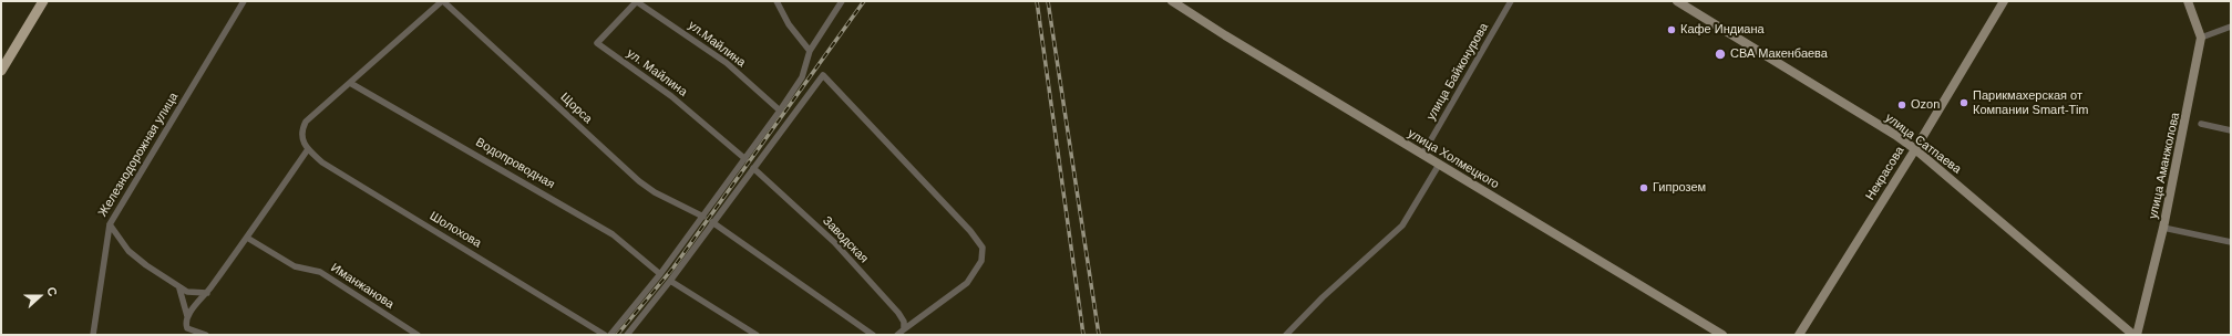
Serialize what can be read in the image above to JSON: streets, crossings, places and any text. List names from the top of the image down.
{
  "streets": {
    "street": [
      "ул.Майлина",
      "улица Байконурова",
      "ул. Майлина",
      "Щорса",
      "улица Сатпаева",
      "Железнодорожная улица",
      "улица Холмецкого",
      "Водопроводная",
      "улица Аманжолова",
      "Некрасова",
      "Шолохова",
      "Заводская",
      "Иманжанова"
    ]
  },
  "crossings": [
    ["ул.Майлина", "ул. Майлина"],
    ["улица Байконурова", "улица Холмецкого"],
    ["улица Сатпаева", "Некрасова"],
    ["Водопроводная", "Шолохова"]
  ],
  "places": [
    "Кафе Индиана",
    "СВА Макенбаева",
    "Парикмахерская от Компании Smart-Tim",
    "Ozon",
    "Гипрозем"
  ],
  "north": "right"
}
